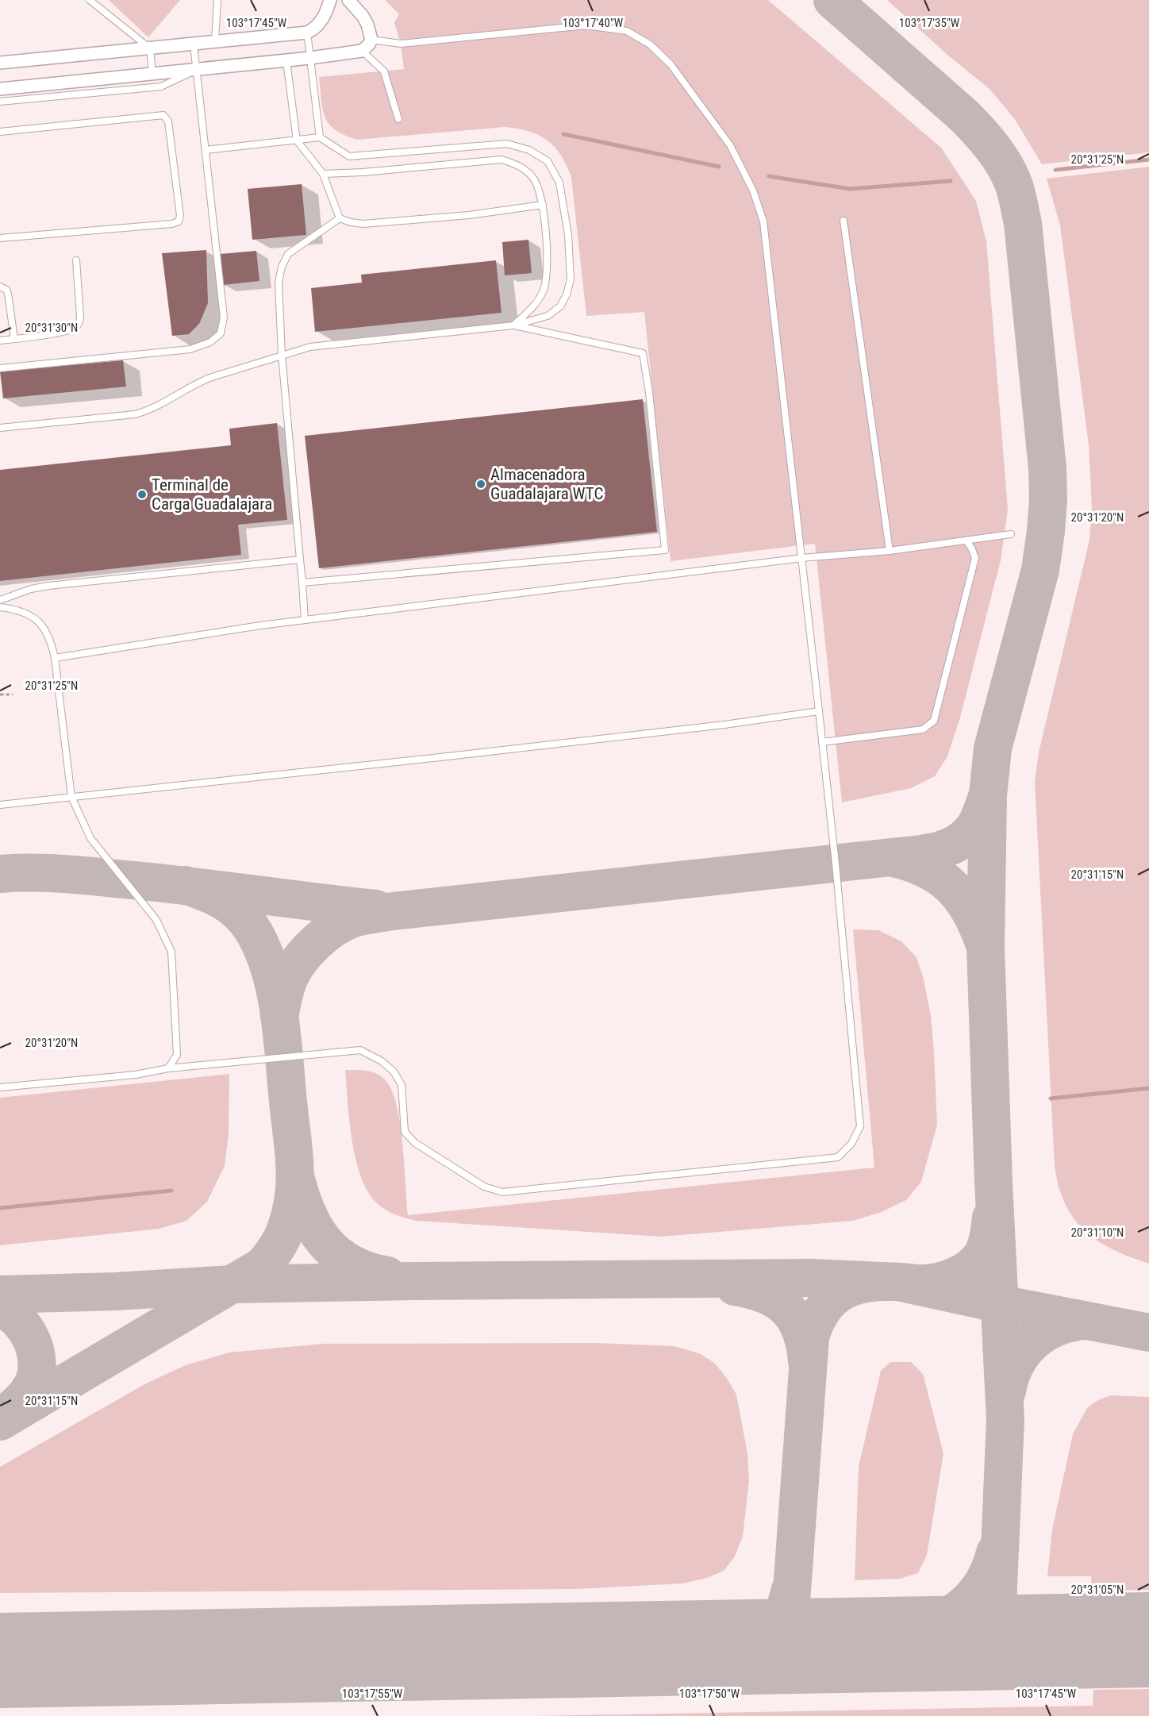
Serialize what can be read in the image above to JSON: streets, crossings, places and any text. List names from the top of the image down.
{
  "places": ["Almacenadora Guadalajara WTC", "Terminal de Carga Guadalajara"],
  "coordinates": [
    "103°17'40\"W",
    "103°17'35\"W",
    "103°17'45\"W",
    "20°31'25\"N",
    "20°31'30\"N",
    "20°31'20\"N",
    "20°31'15\"N",
    "20°31'10\"N",
    "20°31'05\"N",
    "103°17'55\"W",
    "103°17'50\"W"
  ]
}
